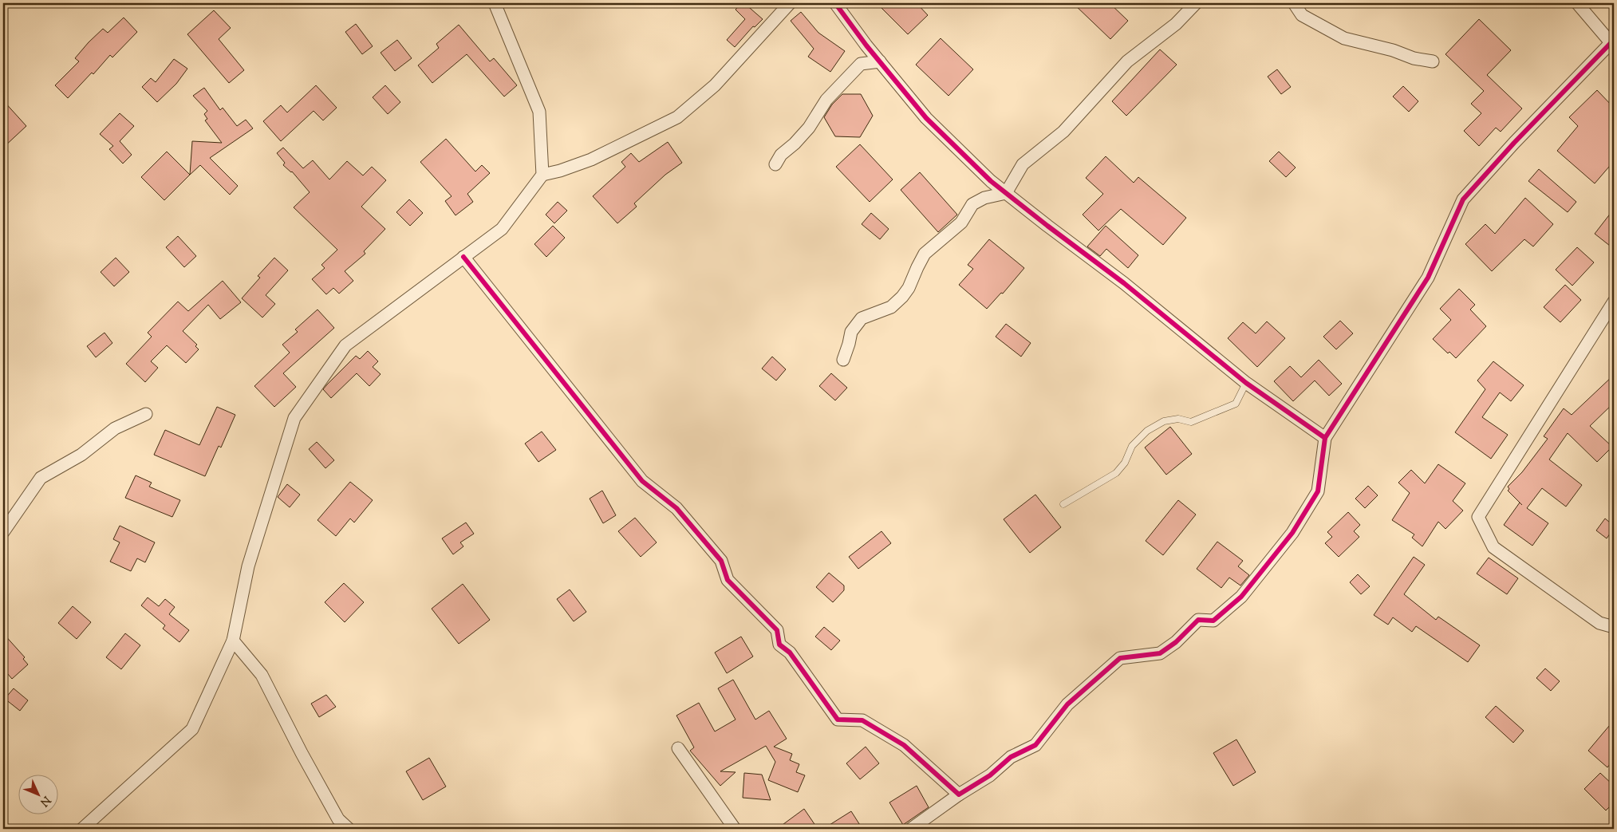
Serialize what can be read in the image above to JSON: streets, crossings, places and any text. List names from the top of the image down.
{
  "north": "bottom right"
}
